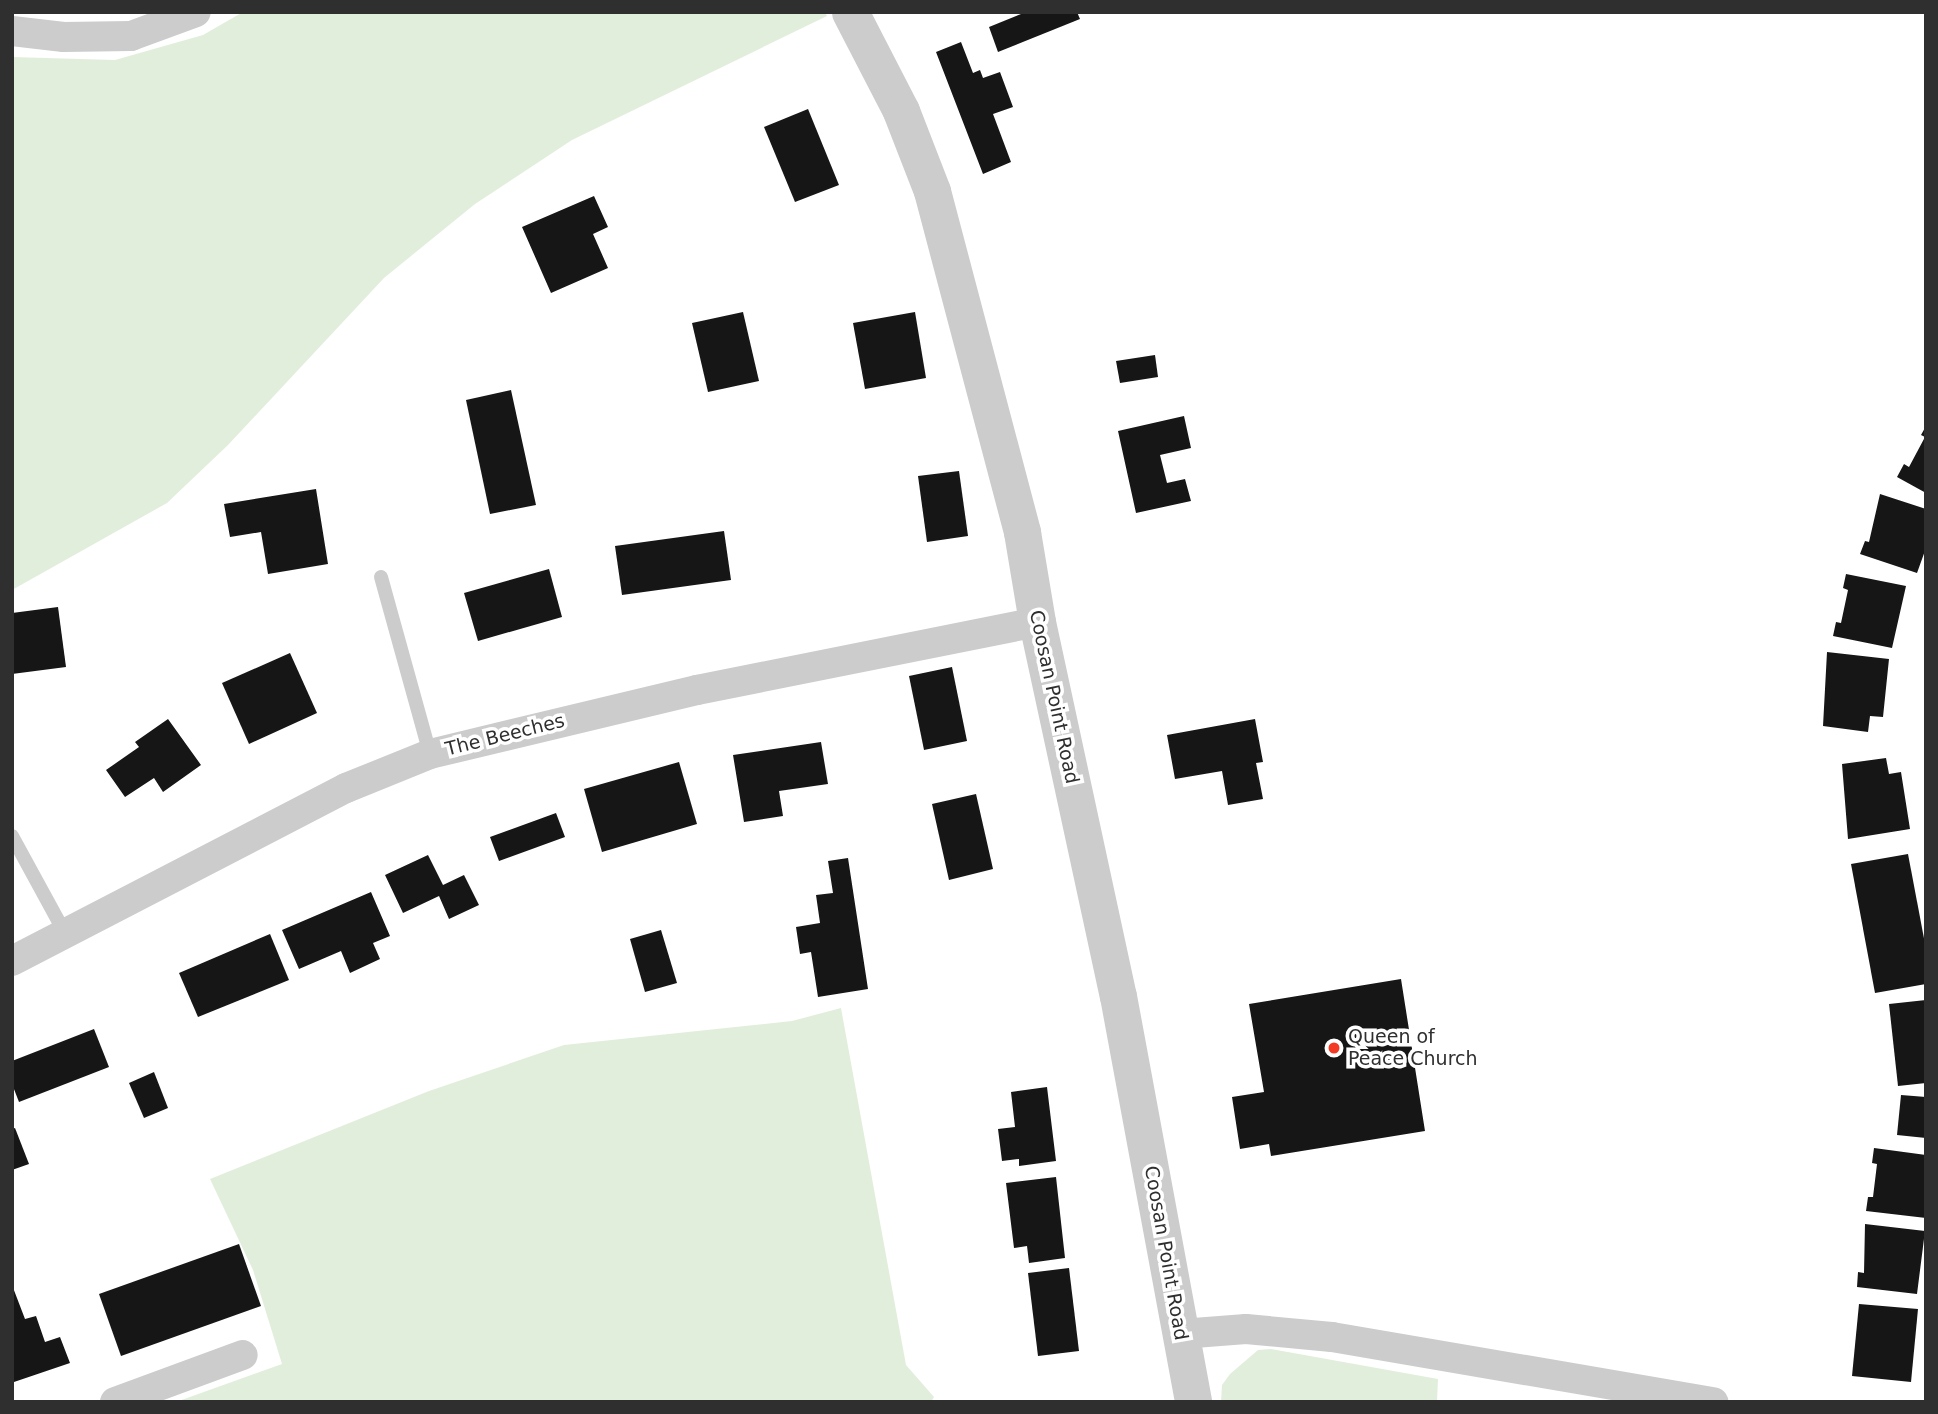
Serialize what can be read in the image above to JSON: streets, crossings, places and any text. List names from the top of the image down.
{
  "streets": {
    "street": ["Coosan Point Road", "The Beeches"]
  },
  "crossings": [
    ["Coosan Point Road", "The Beeches"]
  ],
  "places": ["Queen of Peace Church"]
}
